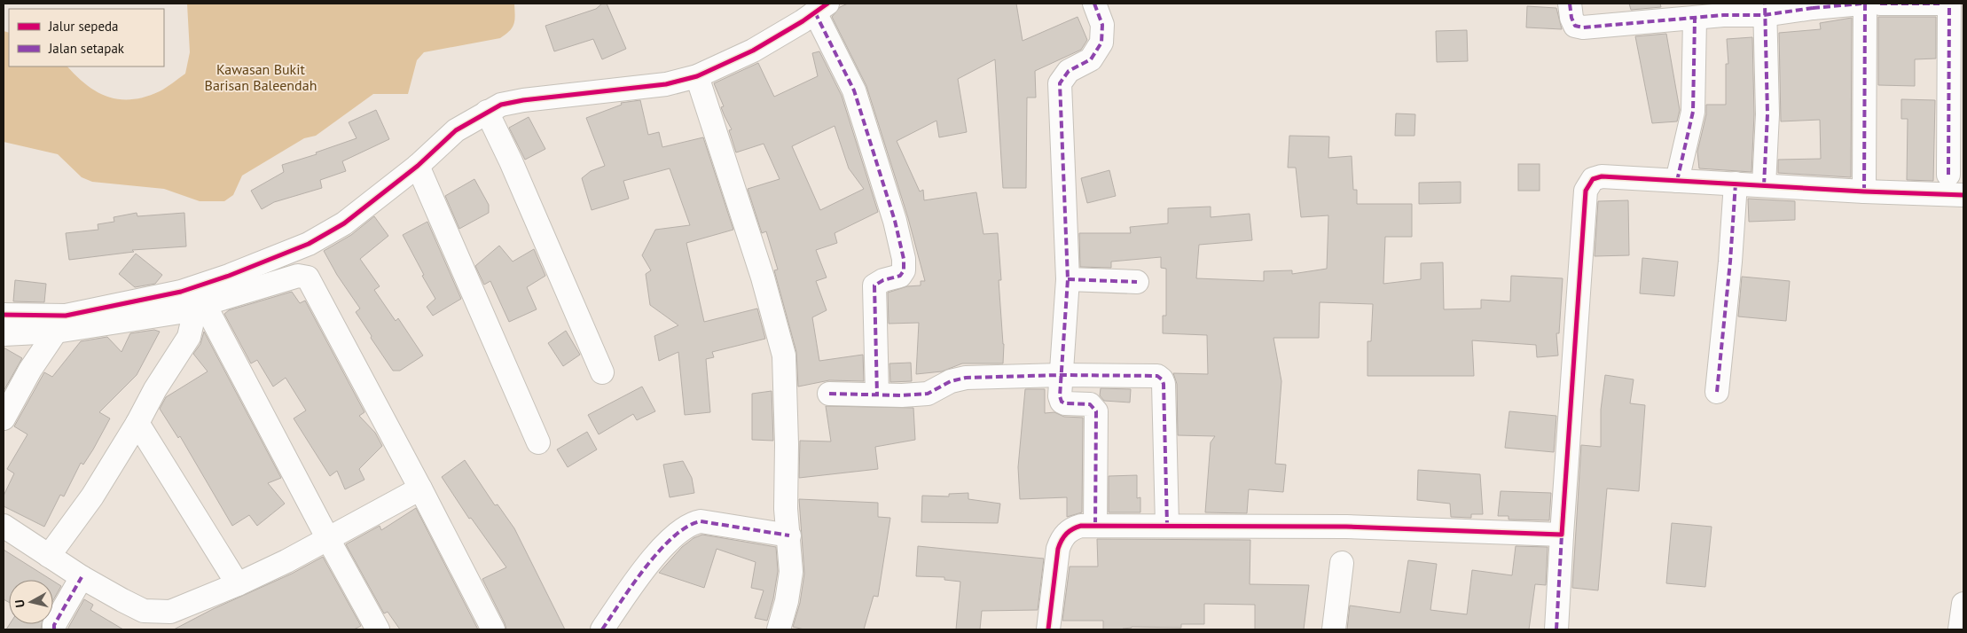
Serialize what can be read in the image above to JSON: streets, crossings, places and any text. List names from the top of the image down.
{
  "parks": ["Kawasan Bukit Barisan Baleendah"],
  "legend": ["Jalur sepeda", "Jalan setapak"],
  "north": "left"
}
